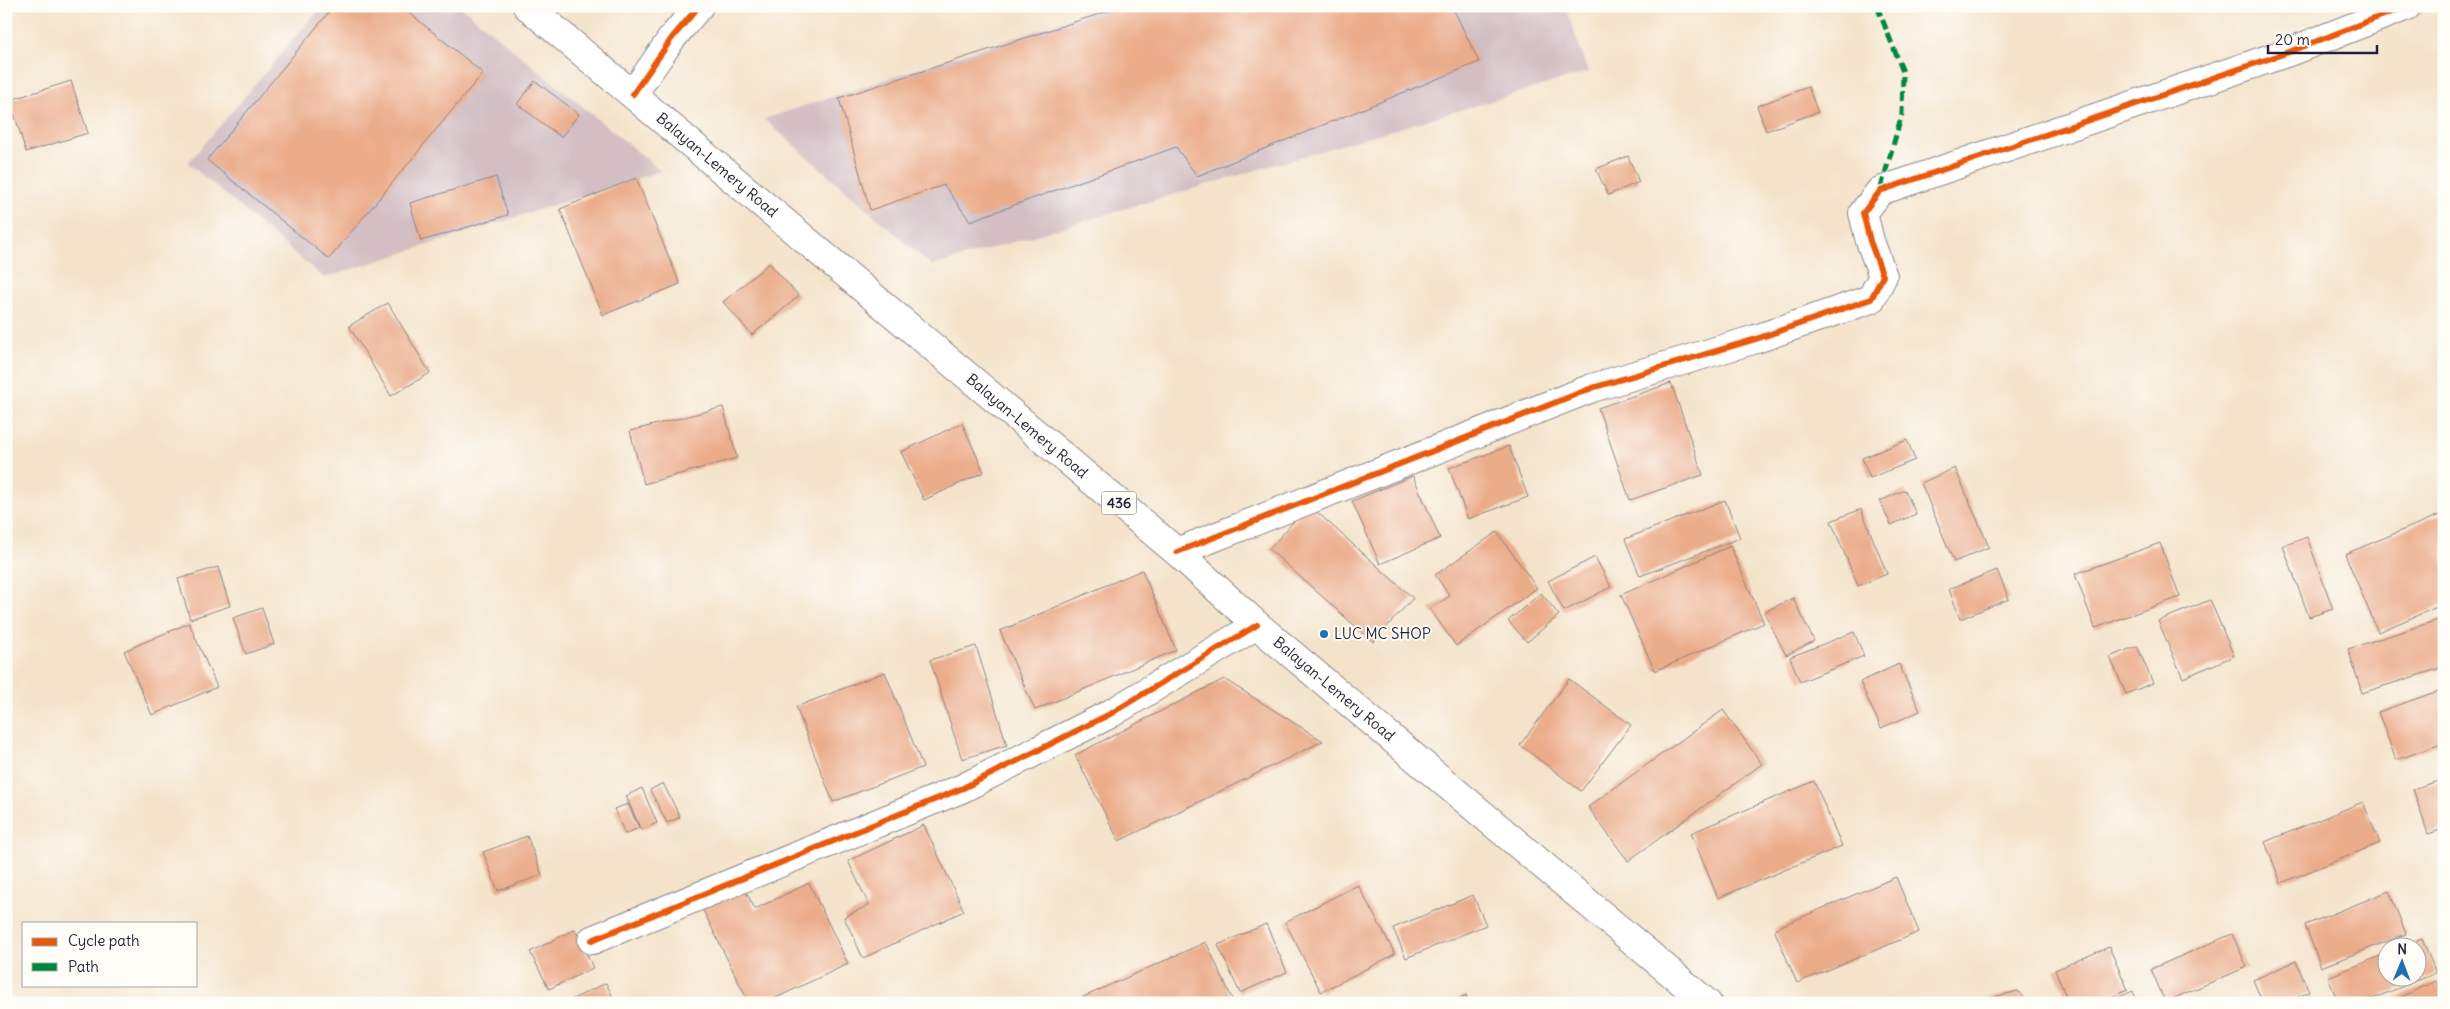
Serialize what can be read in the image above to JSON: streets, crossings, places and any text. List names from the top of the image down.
{
  "streets": {
    "street": ["Balayan-Lemery Road", "436"]
  },
  "places": ["LUC MC SHOP"],
  "legend": ["Cycle path", "Path"],
  "scale_bar": "20 m",
  "north": "top"
}
